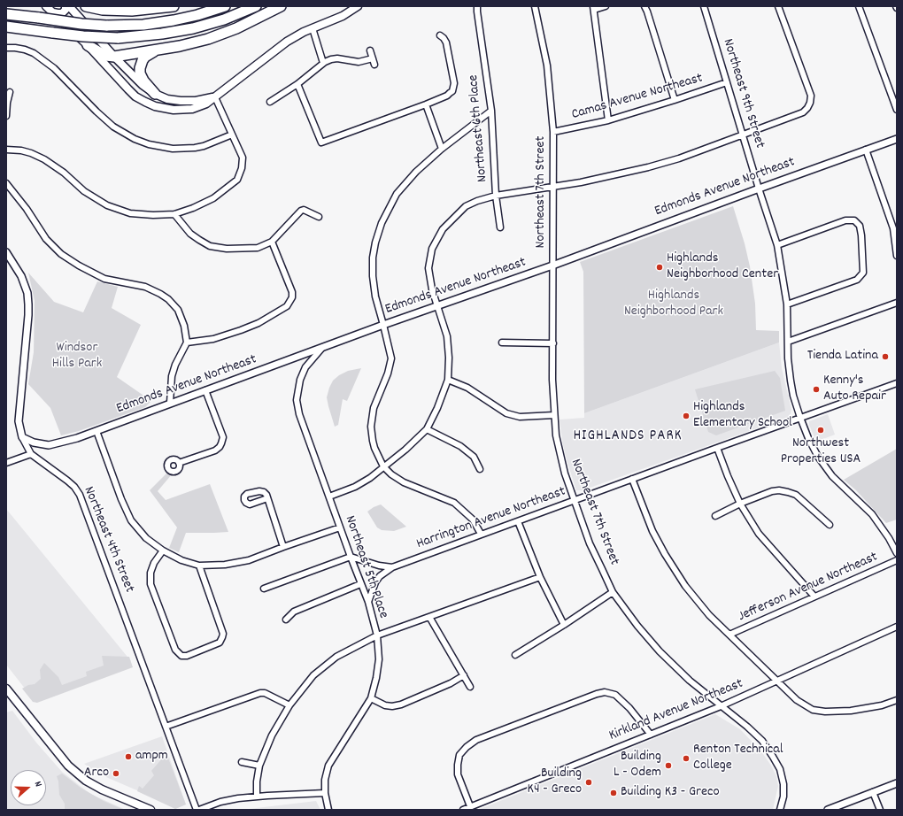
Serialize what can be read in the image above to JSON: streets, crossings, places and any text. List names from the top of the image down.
{
  "streets": {
    "street": [
      "Northeast 9th Street",
      "Camas Avenue Northeast",
      "Northeast 6th Place",
      "Edmonds Avenue Northeast",
      "Northeast 7th Street",
      "Harrington Avenue Northeast",
      "Northeast 4th Street",
      "Northeast 5th Place",
      "Jefferson Avenue Northeast",
      "Kirkland Avenue Northeast"
    ]
  },
  "crossings": [
    ["Northeast 9th Street", "Camas Avenue Northeast"],
    ["Northeast 9th Street", "Edmonds Avenue Northeast"],
    ["Northeast 9th Street", "Harrington Avenue Northeast"],
    ["Camas Avenue Northeast", "Northeast 7th Street"],
    ["Edmonds Avenue Northeast", "Northeast 7th Street"],
    ["Edmonds Avenue Northeast", "Northeast 4th Street"],
    ["Edmonds Avenue Northeast", "Northeast 5th Place"],
    ["Northeast 7th Street", "Harrington Avenue Northeast"],
    ["Northeast 7th Street", "Kirkland Avenue Northeast"],
    ["Harrington Avenue Northeast", "Northeast 5th Place"]
  ],
  "districts": ["HIGHLANDS PARK"],
  "parks": ["Highlands Neighborhood Park", "Windsor Hills Park"],
  "places": [
    "Highlands Neighborhood Center",
    "Tienda Latina",
    "Kenny's Auto Repair",
    "Highlands Elementary School",
    "Northwest Properties USA",
    "ampm",
    "Renton Technical College",
    "Building L - Odem",
    "Arco",
    "Building K4 - Greco",
    "Building K3 - Greco"
  ],
  "north": "right"
}
